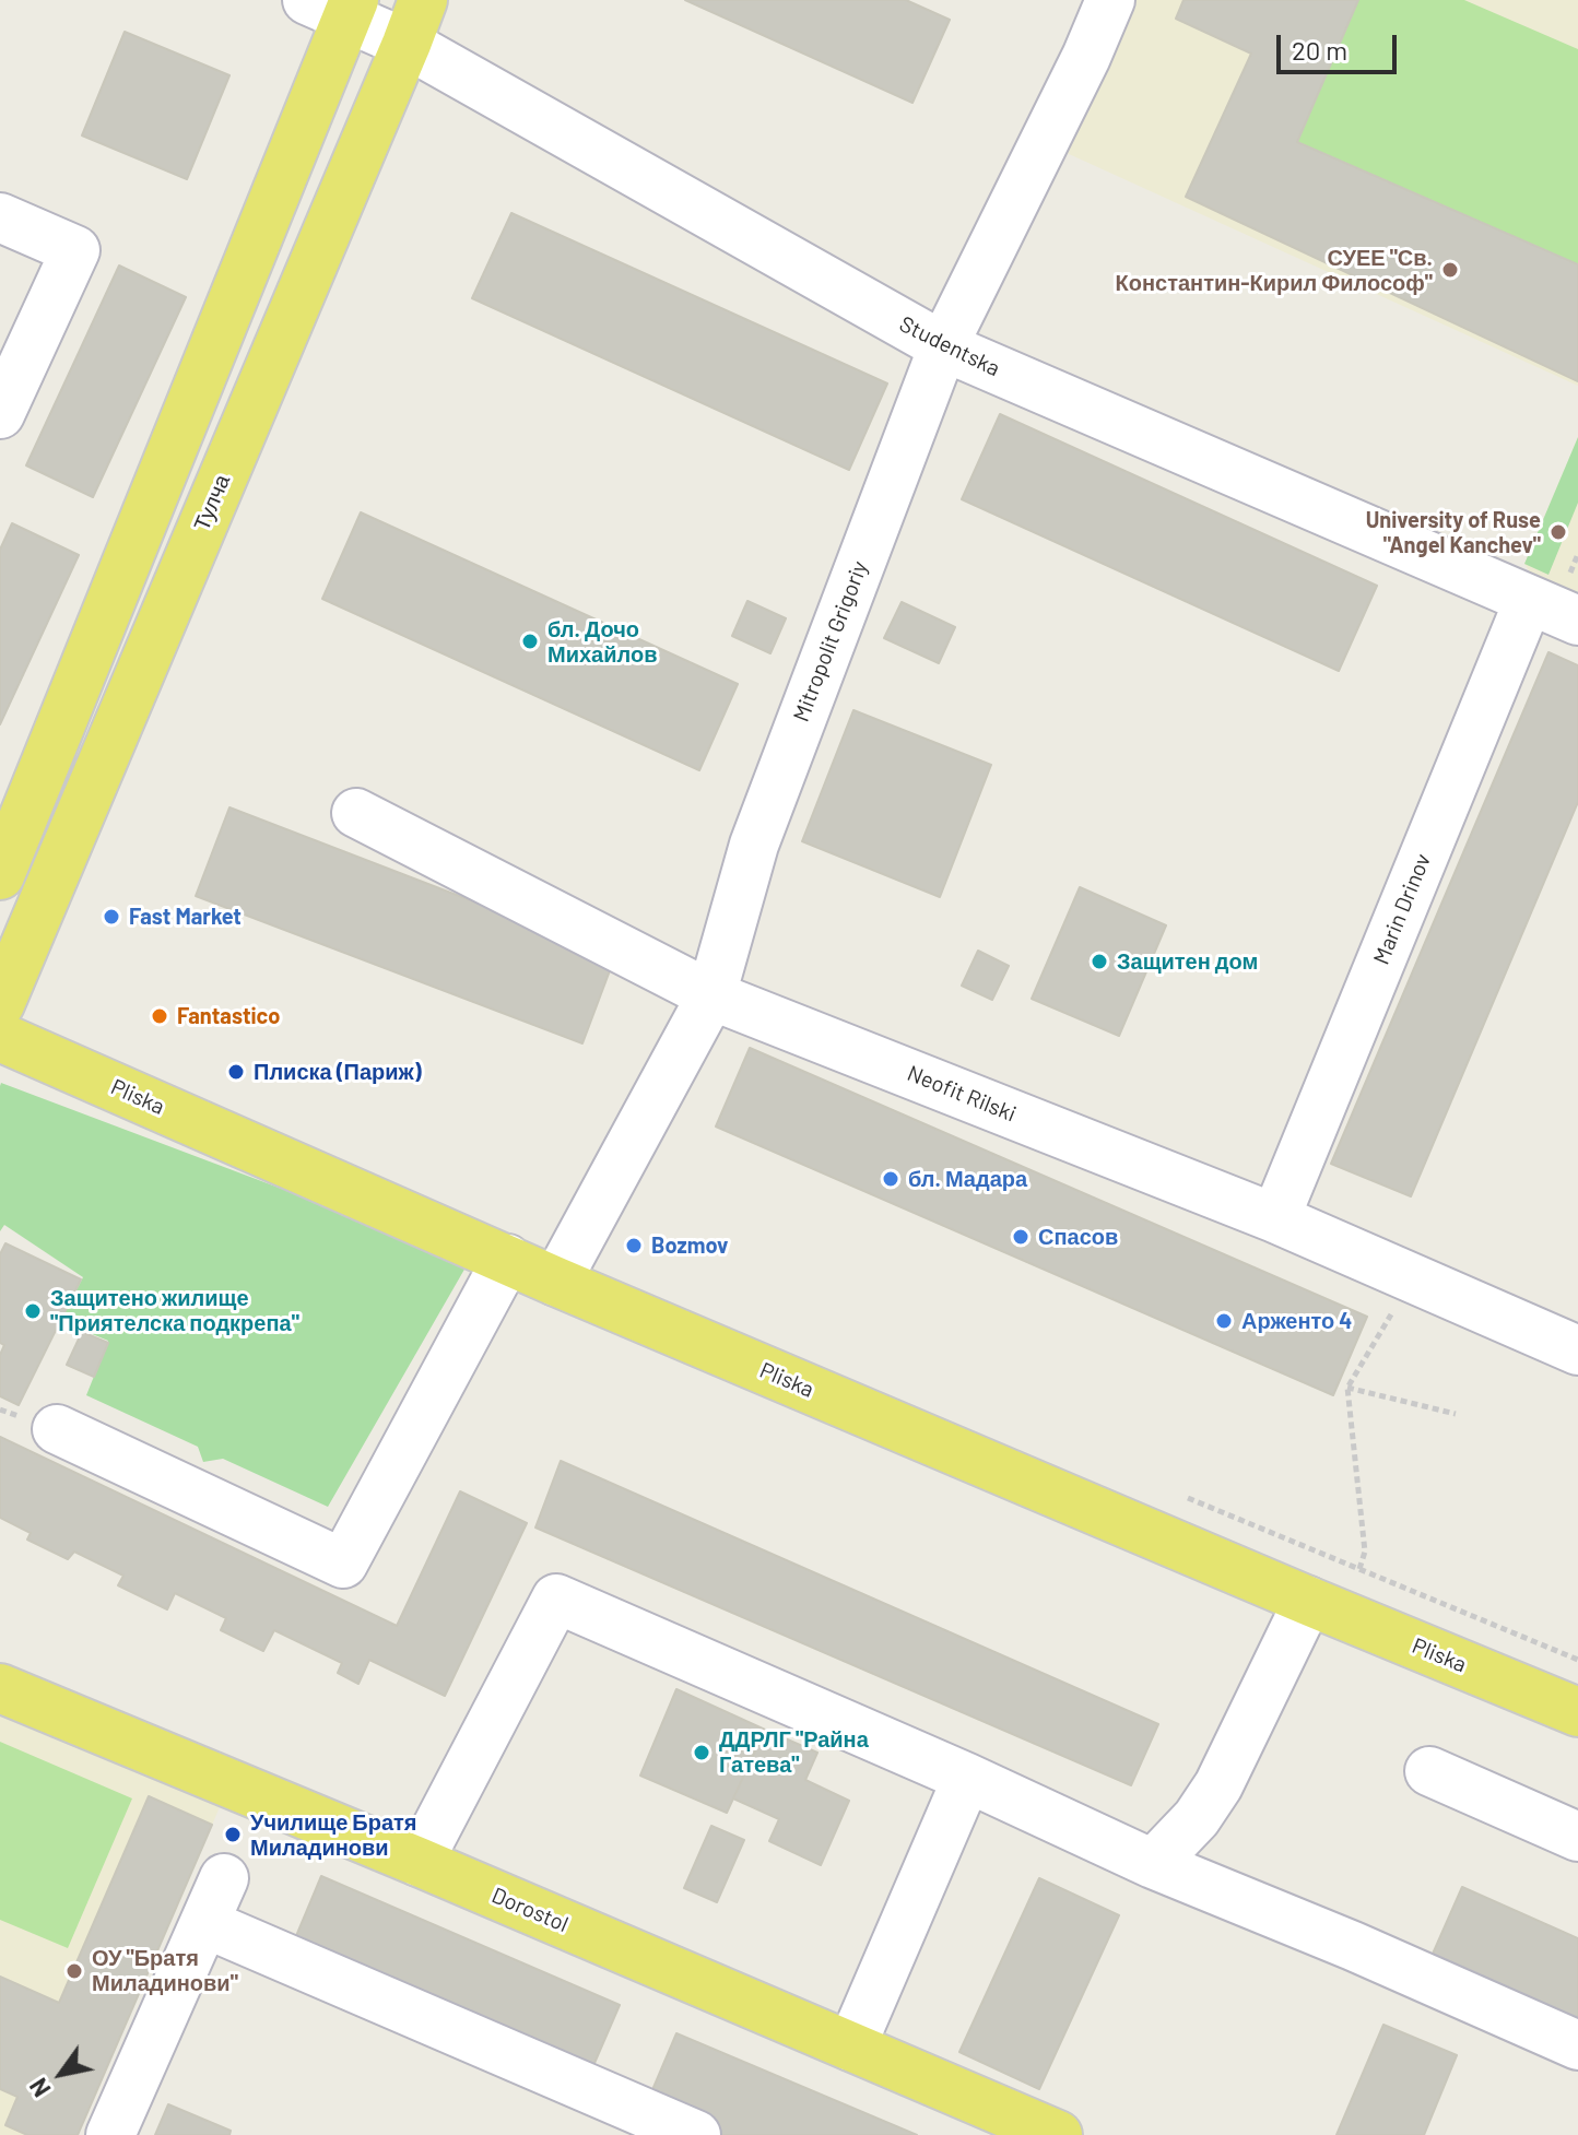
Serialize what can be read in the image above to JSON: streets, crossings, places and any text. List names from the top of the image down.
{
  "streets": {
    "main road": ["Тулча", "Pliska", "Dorostol"],
    "street": [
      "Studentska",
      "Mitropolit Grigoriy",
      "Marin Drinov",
      "Neofit Rilski"
    ]
  },
  "crossings": [
    ["Studentska", "Тулча"],
    ["Studentska", "Mitropolit Grigoriy"],
    ["Studentska", "Marin Drinov"],
    ["Mitropolit Grigoriy", "Neofit Rilski"],
    ["Mitropolit Grigoriy", "Pliska"],
    ["Marin Drinov", "Neofit Rilski"]
  ],
  "places": [
    "СУЕЕ \"Св. Константин-Кирил Философ\"",
    "University of Ruse \"Angel Kanchev\"",
    "бл. Дочо Михайлов",
    "Fast Market",
    "Защитен дом",
    "Fantastico",
    "Плиска (Париж)",
    "бл. Мадара",
    "Спасов",
    "Bozmov",
    "Защитено жилище \"Приятелска подкрепа\"",
    "Арженто 4",
    "ДДРЛГ \"Райна Гатева\"",
    "Училище Братя Миладинови",
    "ОУ \"Братя Миладинови\""
  ],
  "scale_bar": "20 m",
  "north": "bottom left"
}
